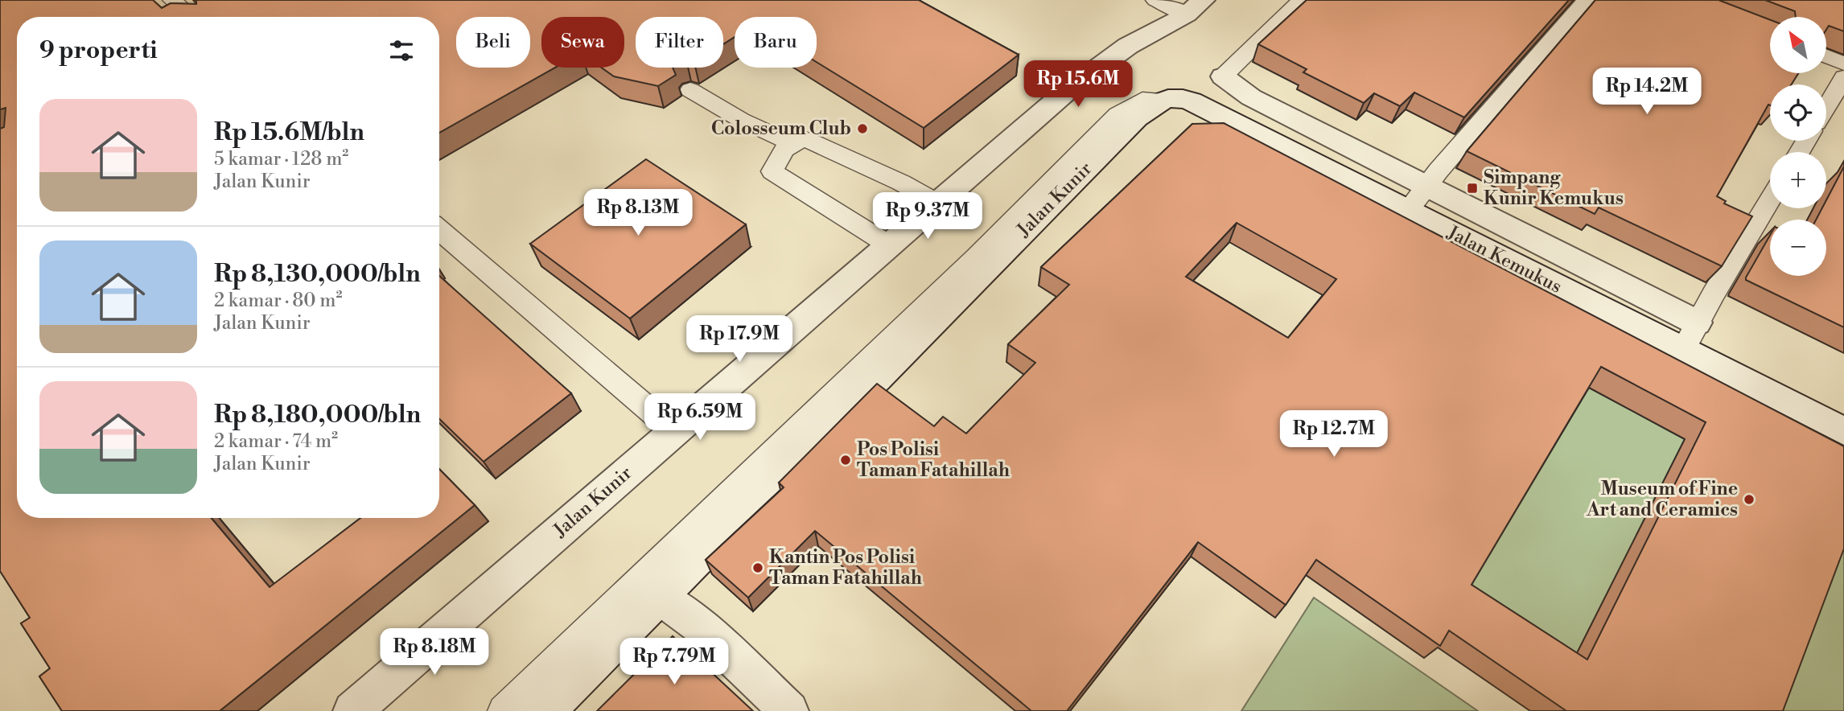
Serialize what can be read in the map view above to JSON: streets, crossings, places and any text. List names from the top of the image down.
{
  "streets": {
    "street": ["Jalan Kunir", "Jalan Kemukus"]
  },
  "crossings": [
    ["Jalan Kunir", "Jalan Kemukus"]
  ],
  "places": {
    "other": [
      "Colosseum Club",
      "Pos Polisi Taman Fatahillah",
      "Museum of Fine Art and Ceramics",
      "Kantin Pos Polisi Taman Fatahillah"
    ],
    "transit": ["Simpang Kunir Kemukus"]
  },
  "north": "top left",
  "page": {
    "map_buttons": ["+", "−"],
    "chip": [
      "Beli",
      "Sewa",
      "Filter",
      "Baru"
    ],
    "heading": "9 properti",
    "price": [
      "Rp 15.6M",
      "Rp 14.2M",
      "Rp 8.13M",
      "Rp 9.37M",
      "Rp 17.9M",
      "Rp 6.59M",
      "Rp 12.7M",
      "Rp 8.18M",
      "Rp 7.79M"
    ],
    "list": [
      {
        "name": "Rp 15.6M/bln",
        "note": "5 kamar · 128 m² · Jalan Kunir"
      },
      {
        "name": "Rp 8,130,000/bln",
        "note": "2 kamar · 80 m² · Jalan Kunir"
      },
      {
        "name": "Rp 8,180,000/bln",
        "note": "2 kamar · 74 m² · Jalan Kunir"
      }
    ]
  }
}
